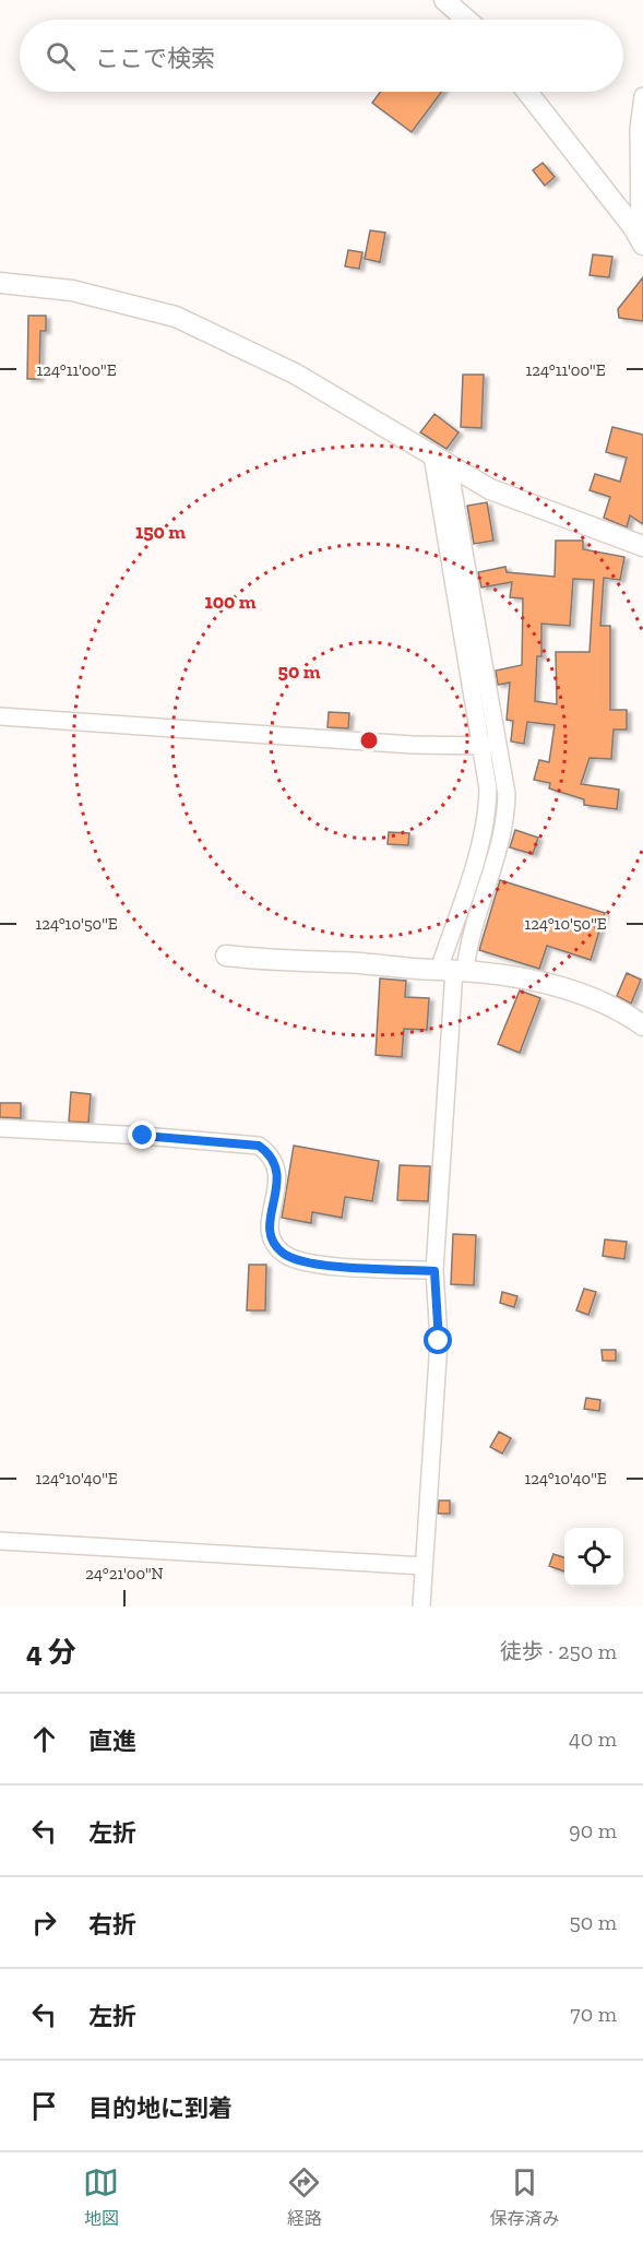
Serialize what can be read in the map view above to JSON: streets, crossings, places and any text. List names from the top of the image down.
{
  "page": {
    "search": "ここで検索",
    "heading": ["4 分", "徒歩 · 250 m"],
    "list": [
      ["直進", "40 m"],
      ["左折", "90 m"],
      ["右折", "50 m"],
      ["左折", "70 m"],
      "目的地に到着"
    ],
    "nav": ["地図", "経路", "保存済み"]
  },
  "coordinates": [
    "124°11'00\"E",
    "124°10'50\"E",
    "124°10'40\"E",
    "24°21'00\"N"
  ],
  "rings": ["150 m", "100 m", "50 m"]
}
